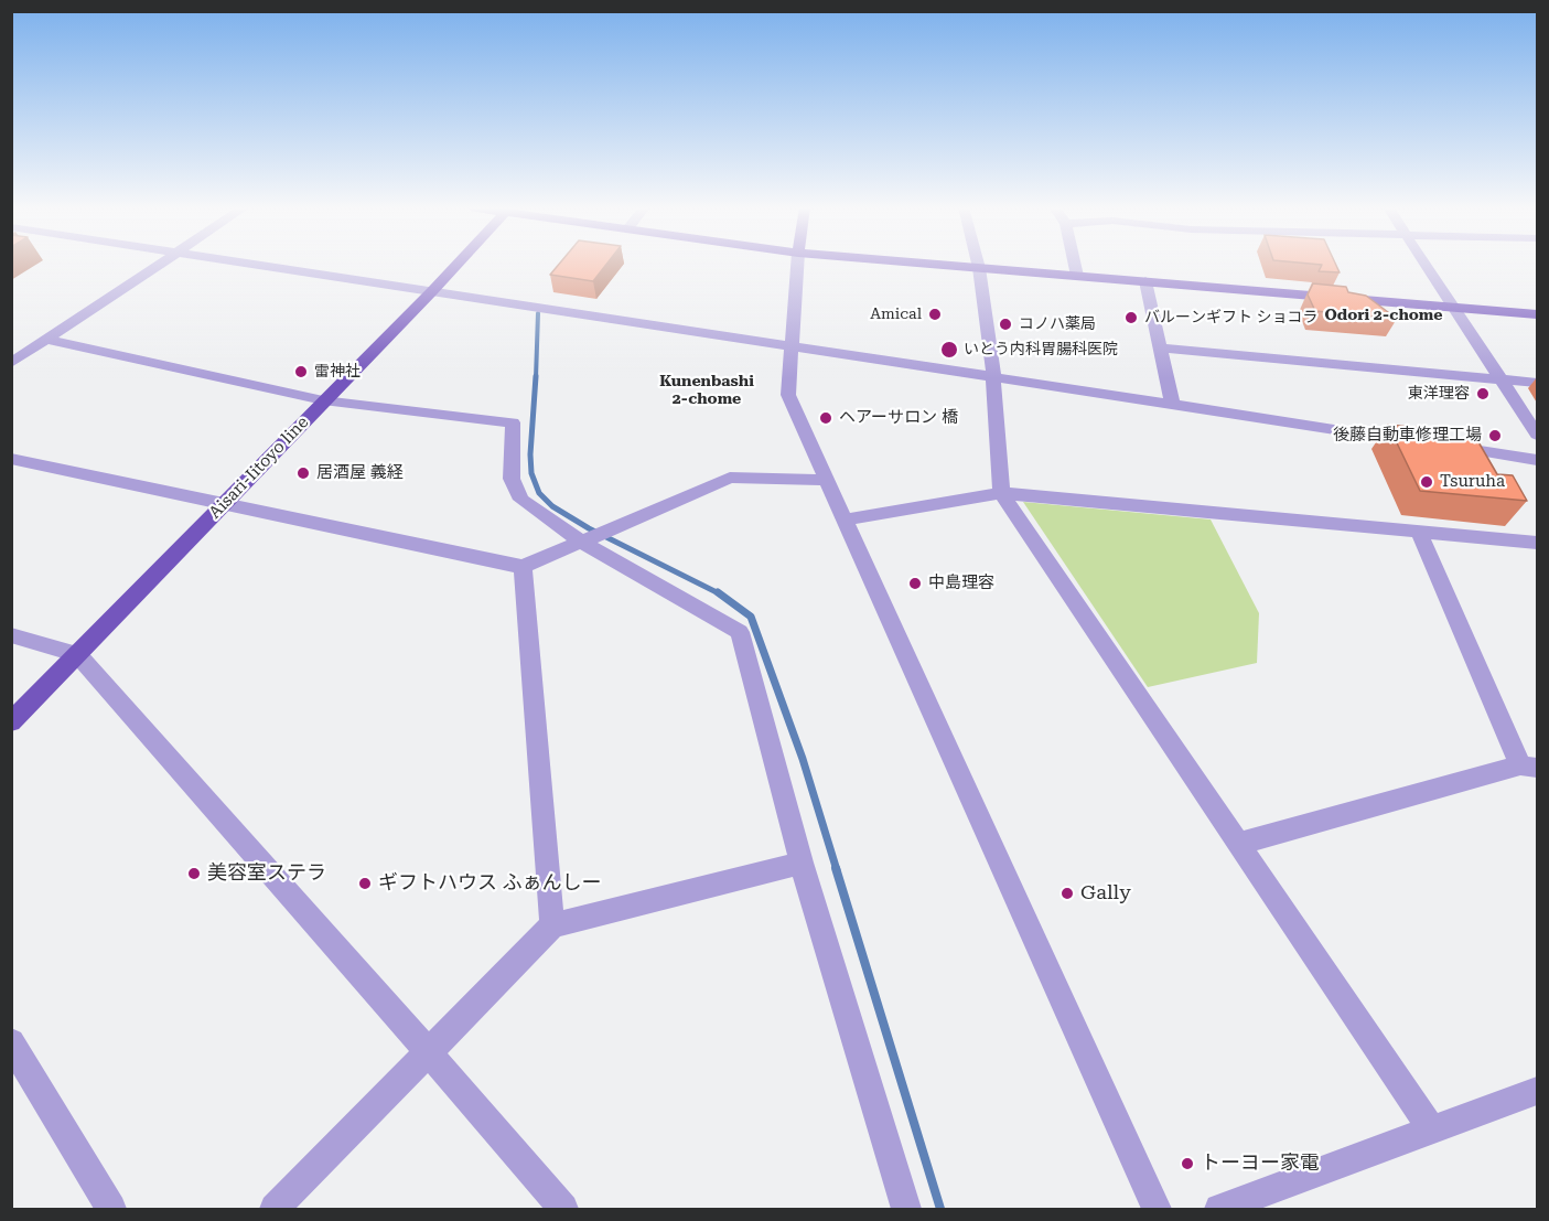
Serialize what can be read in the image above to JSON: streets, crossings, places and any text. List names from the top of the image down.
{
  "streets": {
    "main road": ["Aisari-Iitoyo line"]
  },
  "districts": ["Odori 2-chome", "Kunenbashi 2-chome"],
  "places": [
    "Amical",
    "バルーンギフト ショコラ",
    "コノハ薬局",
    "いとう内科胃腸科医院",
    "雷神社",
    "東洋理容",
    "ヘアーサロン 橋",
    "後藤自動車修理工場",
    "居酒屋 義経",
    "Tsuruha",
    "中島理容",
    "美容室ステラ",
    "ギフトハウス ふぁんしー",
    "Gally",
    "トーヨー家電"
  ]
}
